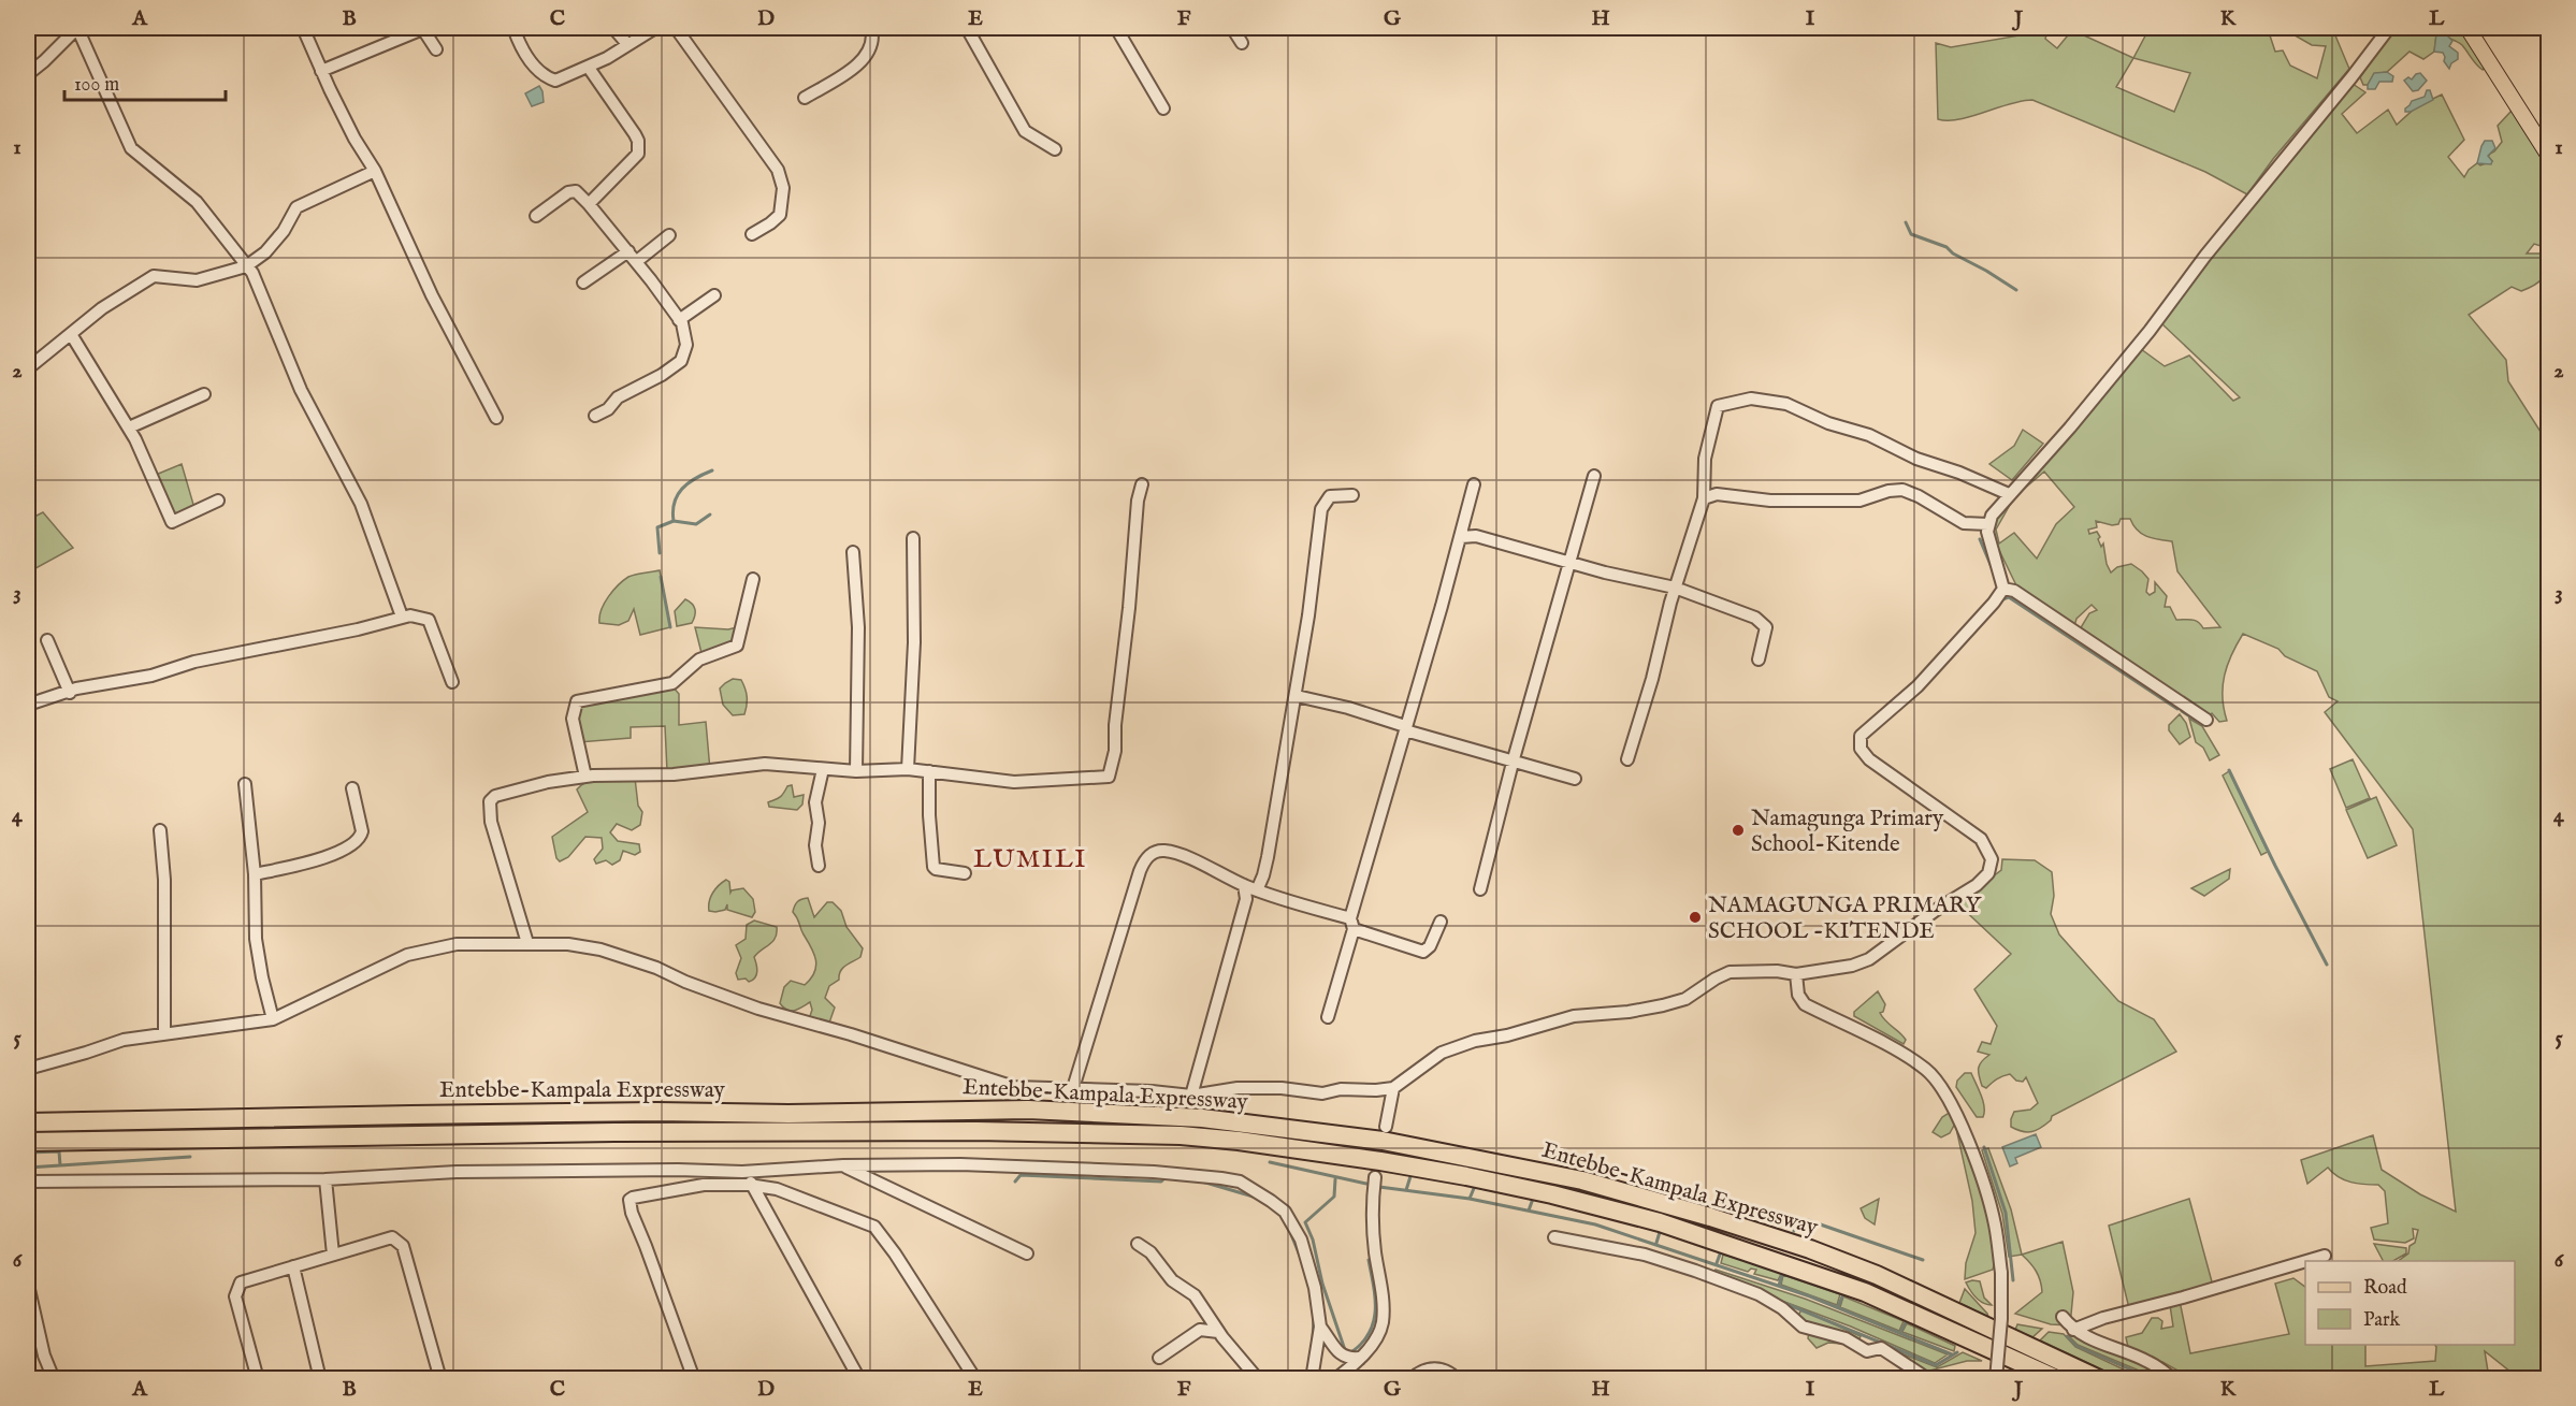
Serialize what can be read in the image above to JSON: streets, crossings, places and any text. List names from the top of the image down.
{
  "streets": {
    "highway": ["Entebbe-Kampala Expressway"]
  },
  "districts": ["LUMILI"],
  "places": ["Namagunga Primary School-Kitende", "NAMAGUNGA PRIMARY SCHOOL -KITENDE"],
  "legend": ["Road", "Park"],
  "scale_bar": "100 m",
  "grid": {
    "columns": [
      "A",
      "B",
      "C",
      "D",
      "E",
      "F",
      "G",
      "H",
      "I",
      "J",
      "K",
      "L"
    ],
    "rows": [
      "1",
      "2",
      "3",
      "4",
      "5",
      "6"
    ]
  }
}
